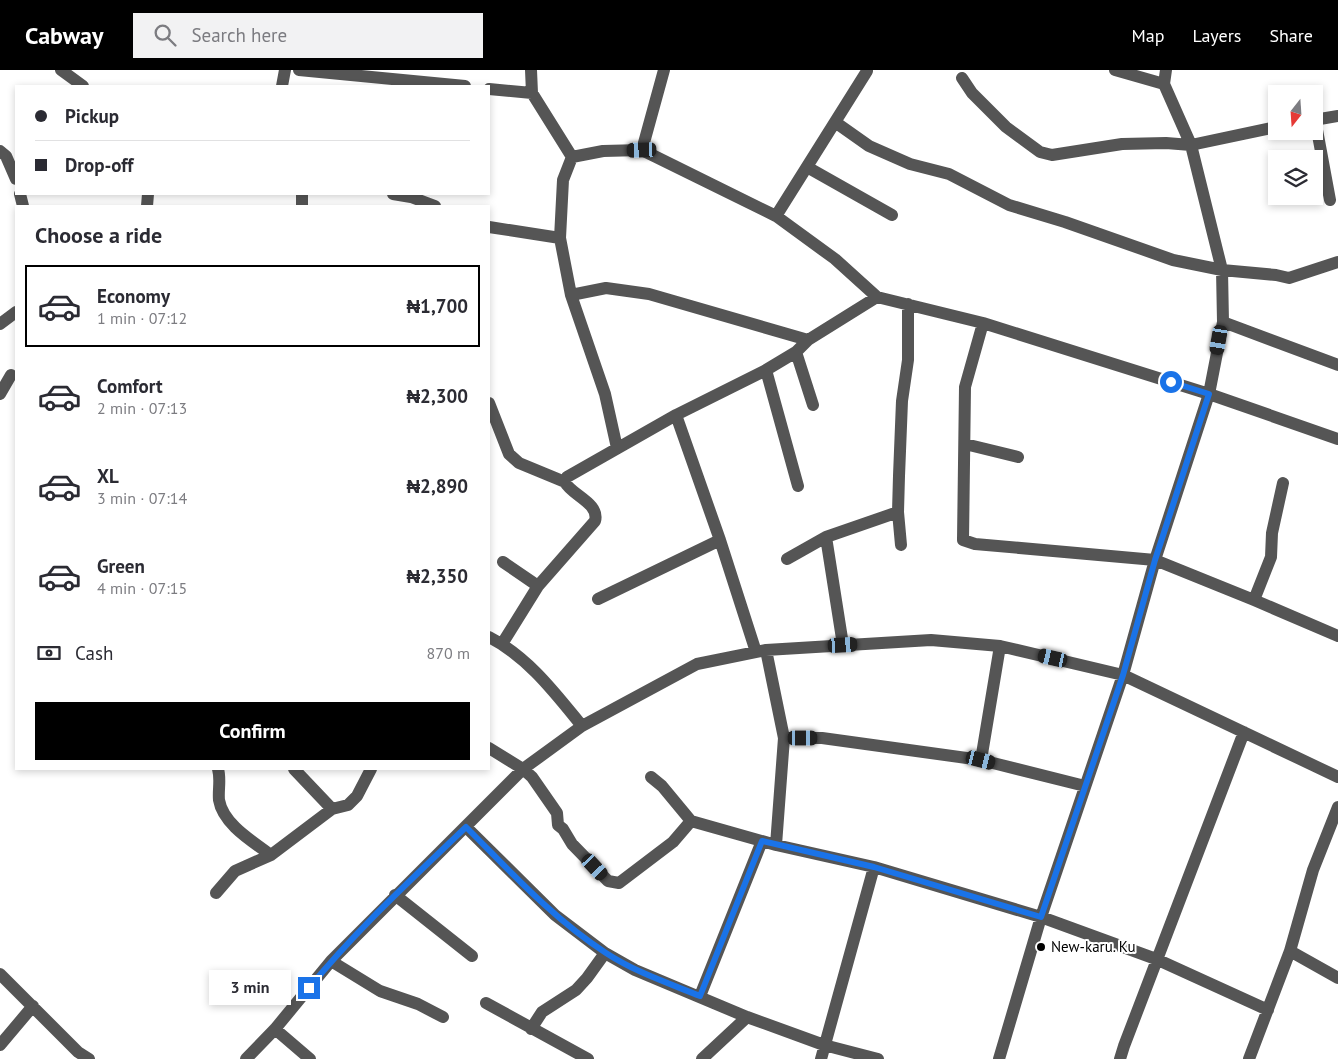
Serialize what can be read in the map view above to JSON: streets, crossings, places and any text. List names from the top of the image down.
{
  "places": ["New-karu. Ku"],
  "north": "bottom",
  "page": {
    "header": "Cabway",
    "search": "Search here",
    "nav": ["Map", "Layers", "Share"],
    "banner": ["Pickup", "Drop-off"],
    "heading": "Choose a ride",
    "list": [
      {
        "name": "Economy",
        "note": "1 min · 07:12",
        "value": "₦1,700"
      },
      {
        "name": "Comfort",
        "note": "2 min · 07:13",
        "value": "₦2,300"
      },
      {
        "name": "XL",
        "note": "3 min · 07:14",
        "value": "₦2,890"
      },
      {
        "name": "Green",
        "note": "4 min · 07:15",
        "value": "₦2,350"
      }
    ],
    "pay": ["Cash", "870 m"],
    "buttons": "Confirm",
    "bubble": "3 min"
  }
}
